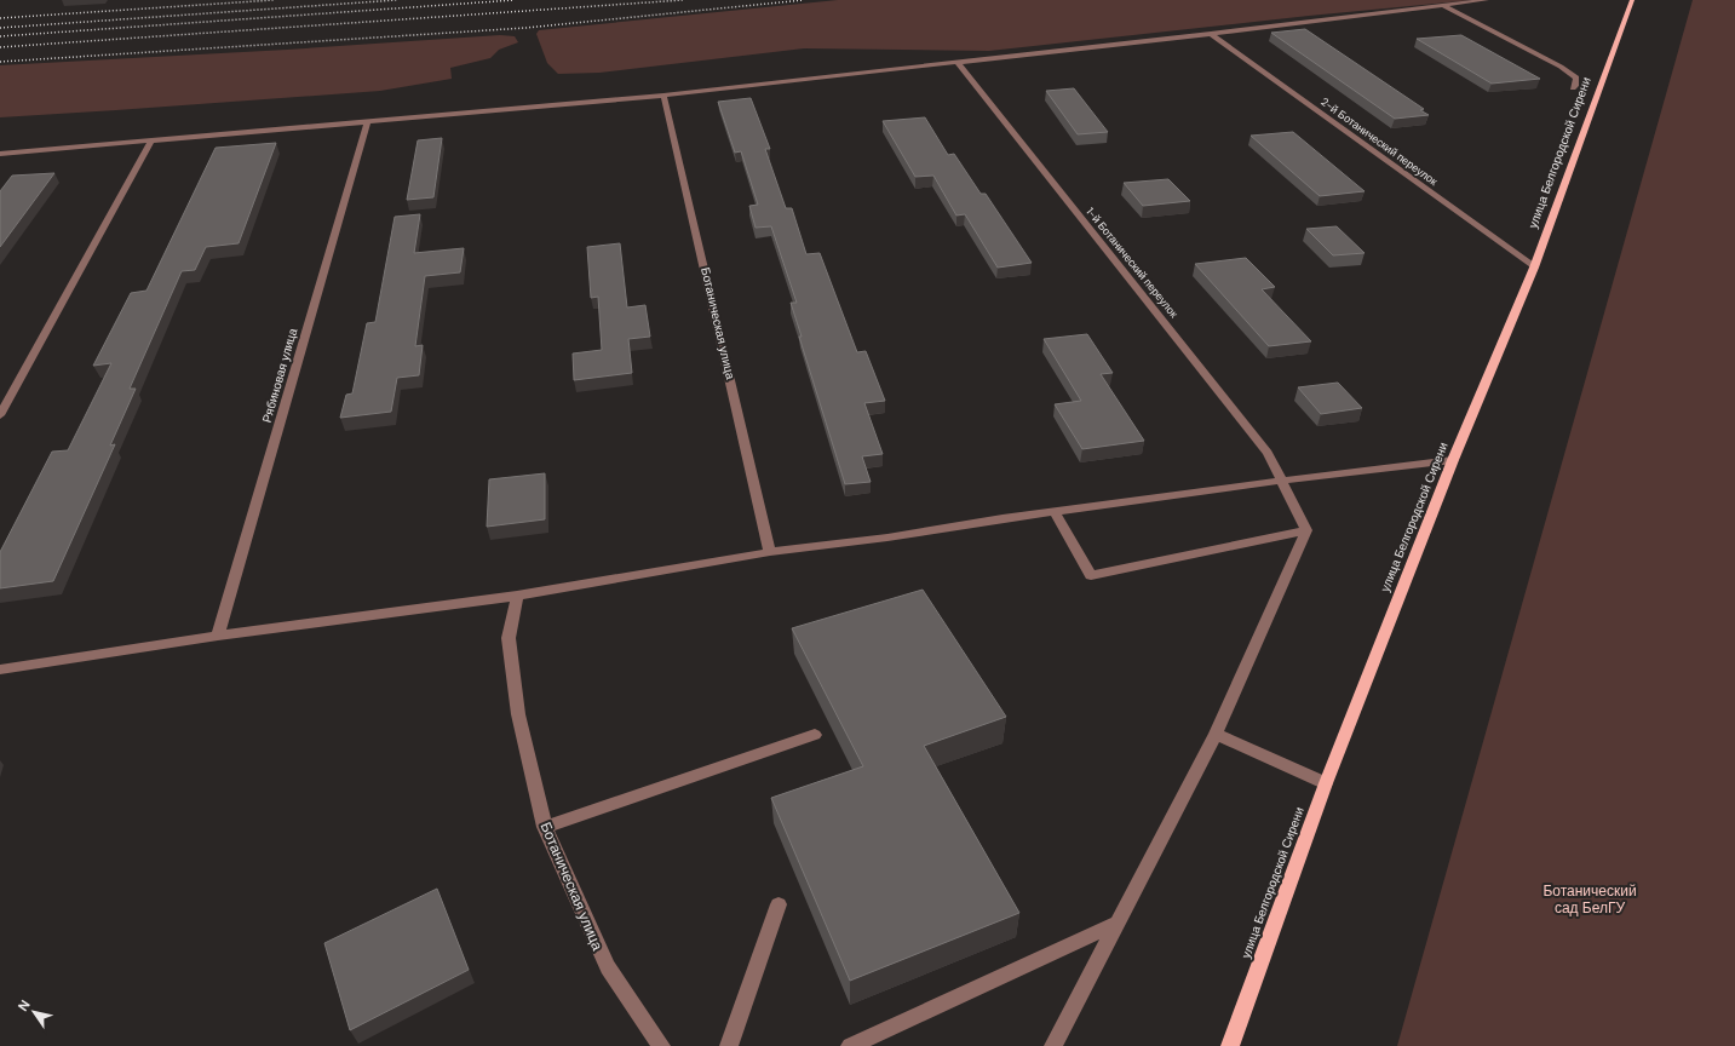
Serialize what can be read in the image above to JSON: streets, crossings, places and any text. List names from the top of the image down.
{
  "streets": {
    "main road": ["улица Белгородской Сирени"],
    "street": [
      "2-й Ботанический переулок",
      "1-й Ботанический переулок",
      "Ботаническая улица",
      "Рябиновая улица"
    ]
  },
  "crossings": [
    ["2-й Ботанический переулок", "улица Белгородской Сирени"]
  ],
  "parks": ["Ботанический сад БелГУ"],
  "north": "top left"
}
